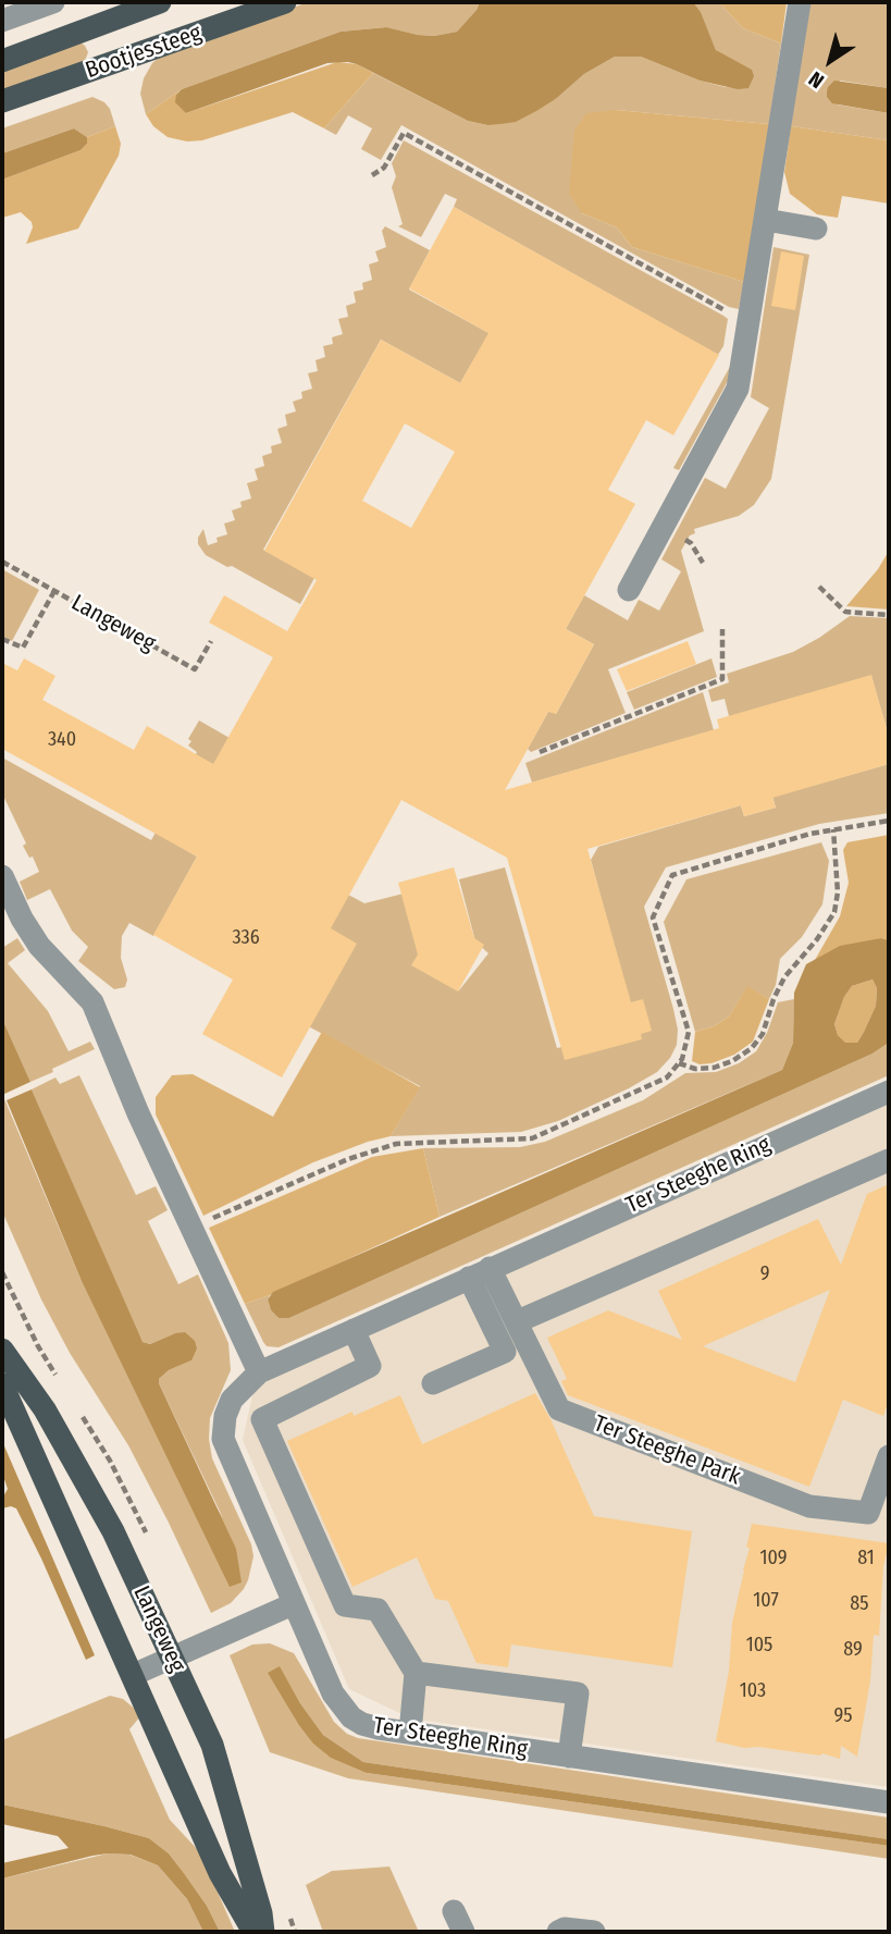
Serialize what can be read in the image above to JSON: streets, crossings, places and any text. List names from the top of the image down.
{
  "streets": {
    "main road": ["Bootjessteeg", "Langeweg"],
    "street": ["Ter Steeghe Ring", "Ter Steeghe Park"]
  },
  "crossings": [
    ["Ter Steeghe Ring", "Ter Steeghe Park"]
  ],
  "house_numbers": [
    "340",
    "336",
    "9",
    "109",
    "81",
    "107",
    "85",
    "105",
    "89",
    "103",
    "95"
  ],
  "north": "bottom left"
}
